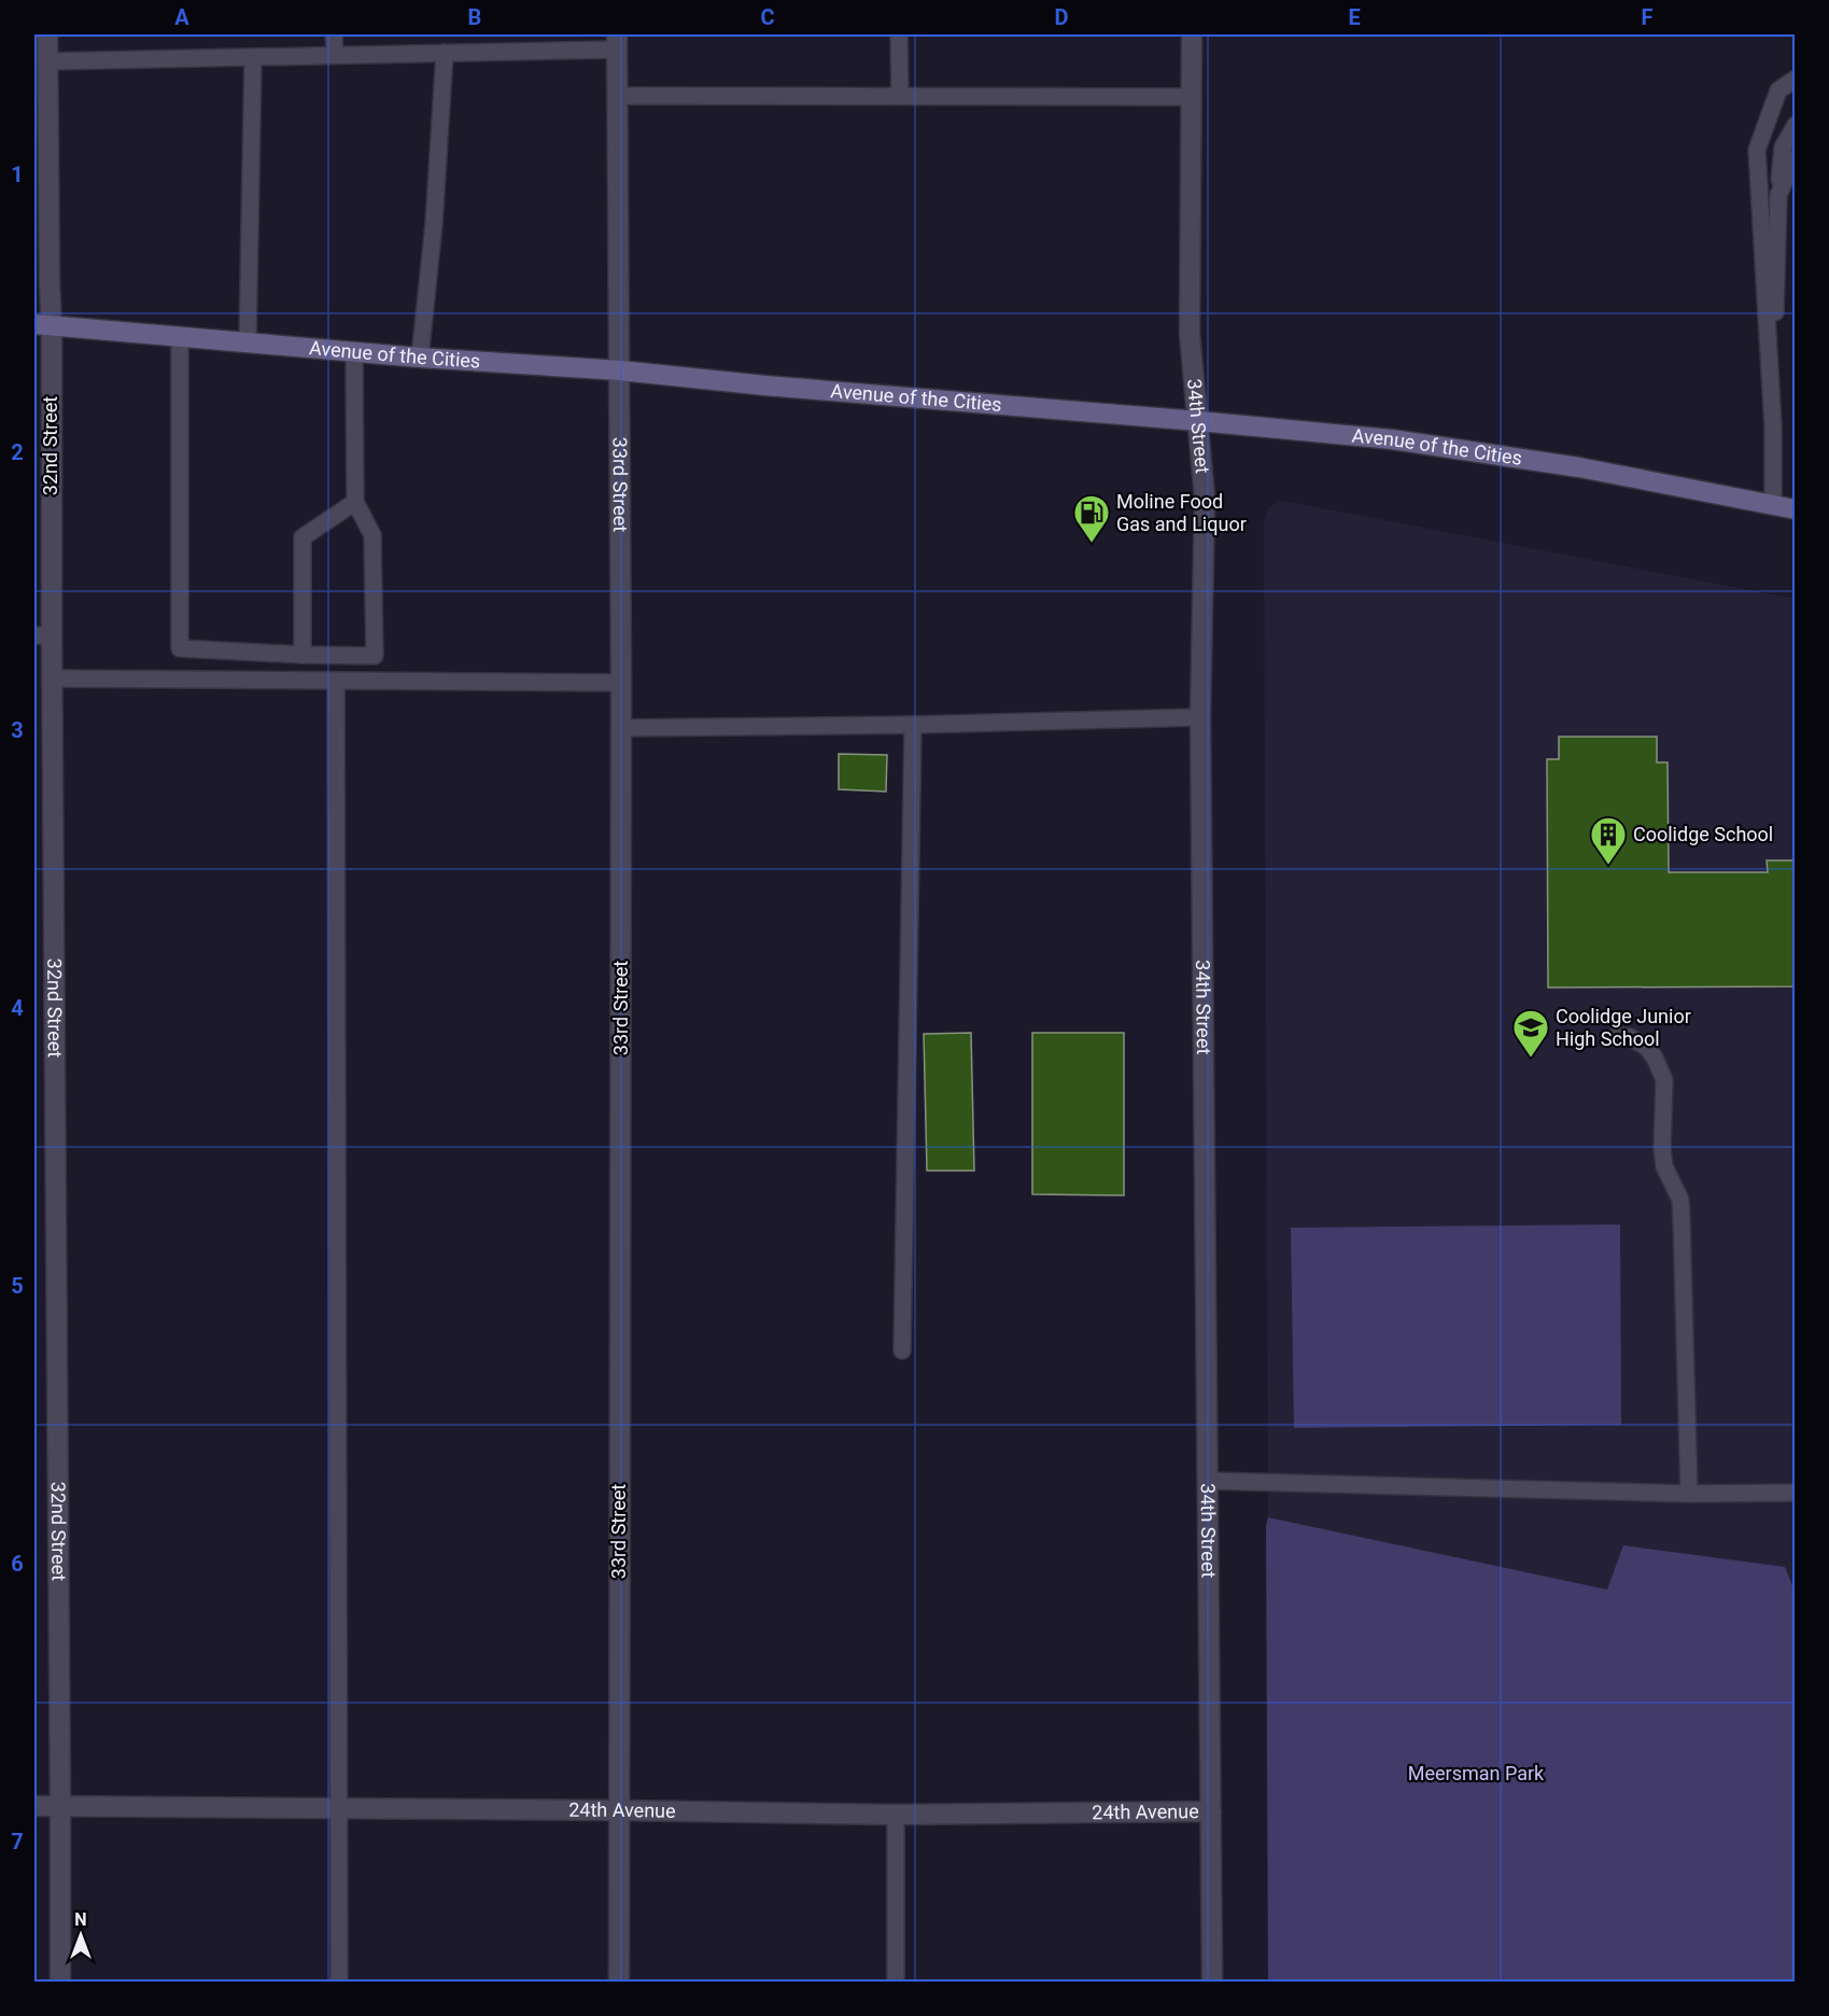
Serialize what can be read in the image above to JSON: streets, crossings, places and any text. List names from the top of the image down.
{
  "streets": {
    "main road": ["Avenue of the Cities"],
    "street": [
      "34th Street",
      "32nd Street",
      "33rd Street",
      "24th Avenue"
    ]
  },
  "crossings": [
    ["Avenue of the Cities", "34th Street"],
    ["Avenue of the Cities", "32nd Street"],
    ["Avenue of the Cities", "33rd Street"],
    ["34th Street", "24th Avenue"],
    ["32nd Street", "24th Avenue"],
    ["33rd Street", "24th Avenue"]
  ],
  "parks": ["Meersman Park"],
  "places": {
    "fuel station": ["Moline Food Gas and Liquor"],
    "building": ["Coolidge School"],
    "school or university": ["Coolidge Junior High School"]
  },
  "north": "top",
  "grid": {
    "columns": [
      "A",
      "B",
      "C",
      "D",
      "E",
      "F"
    ],
    "rows": [
      "1",
      "2",
      "3",
      "4",
      "5",
      "6",
      "7"
    ]
  }
}
